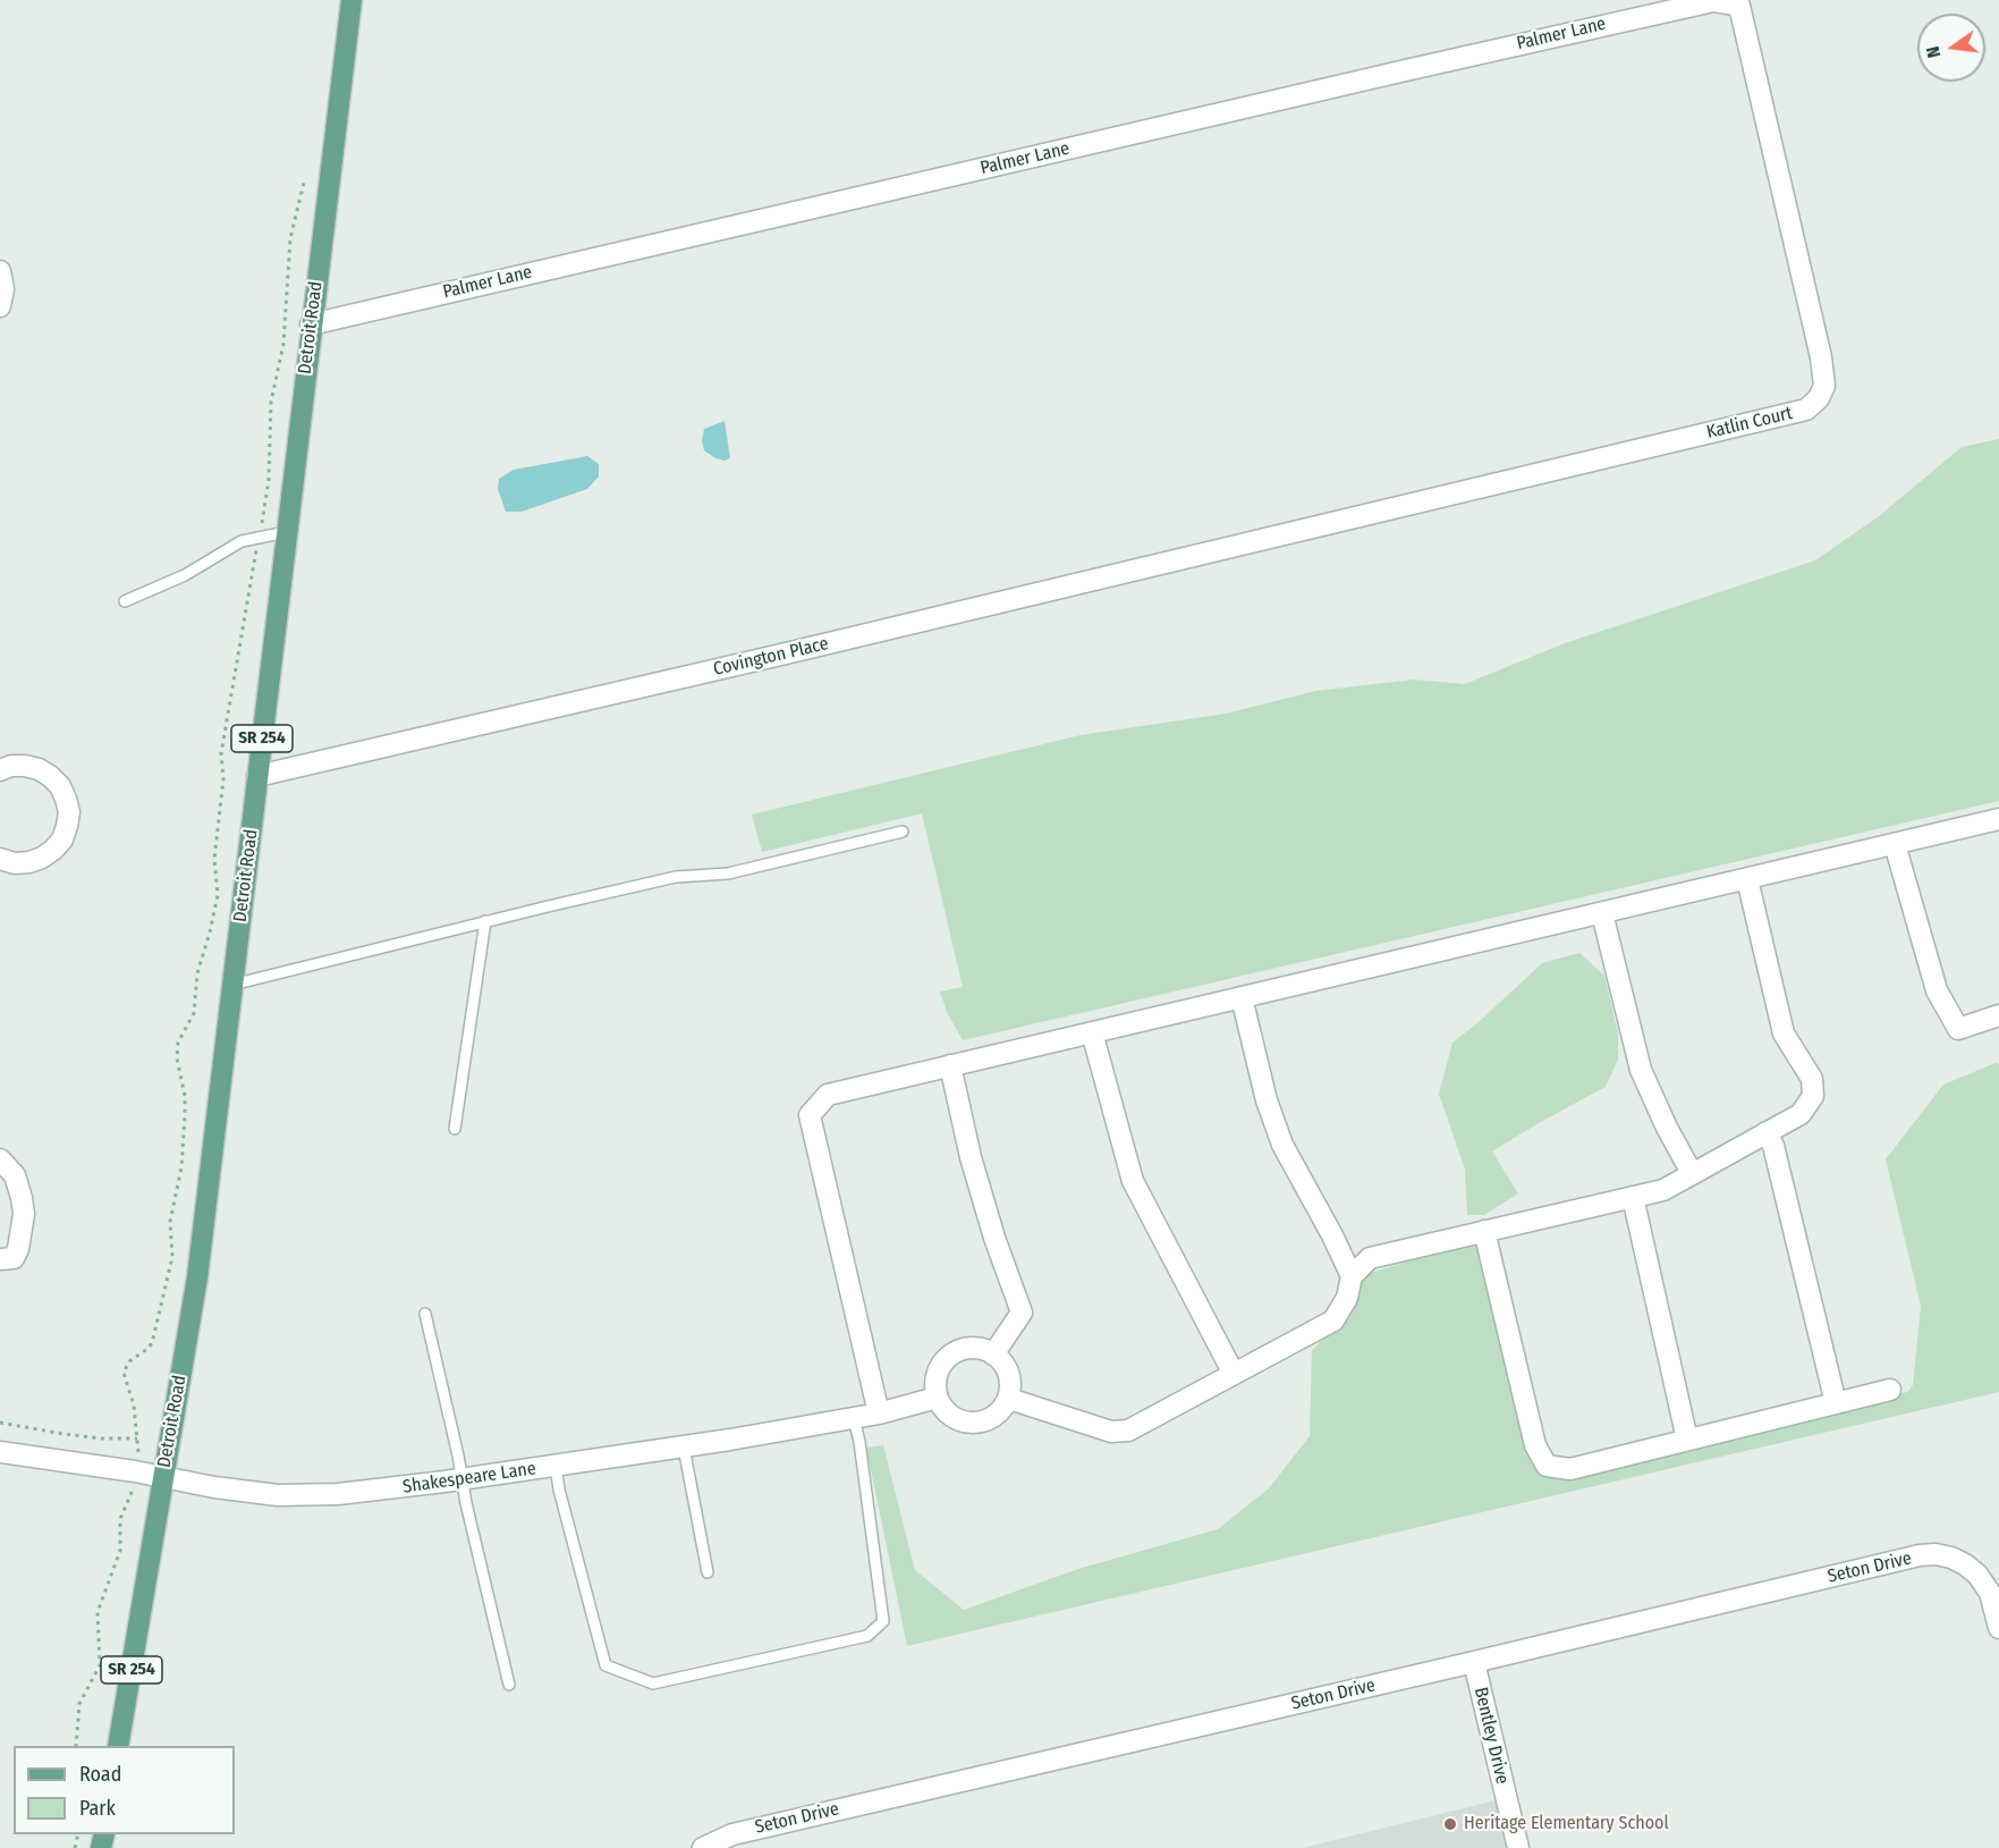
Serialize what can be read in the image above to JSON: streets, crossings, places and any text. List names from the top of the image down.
{
  "streets": {
    "main road": ["Detroit Road", "SR 254"],
    "street": [
      "Palmer Lane",
      "Katlin Court",
      "Covington Place",
      "Shakespeare Lane",
      "Seton Drive",
      "Bentley Drive"
    ]
  },
  "crossings": [
    ["Palmer Lane", "Detroit Road"],
    ["Palmer Lane", "Katlin Court"],
    ["Detroit Road", "Covington Place"],
    ["Detroit Road", "Shakespeare Lane"],
    ["Katlin Court", "Covington Place"],
    ["Seton Drive", "Bentley Drive"]
  ],
  "places": ["Heritage Elementary School"],
  "legend": ["Road", "Park"],
  "north": "left"
}
